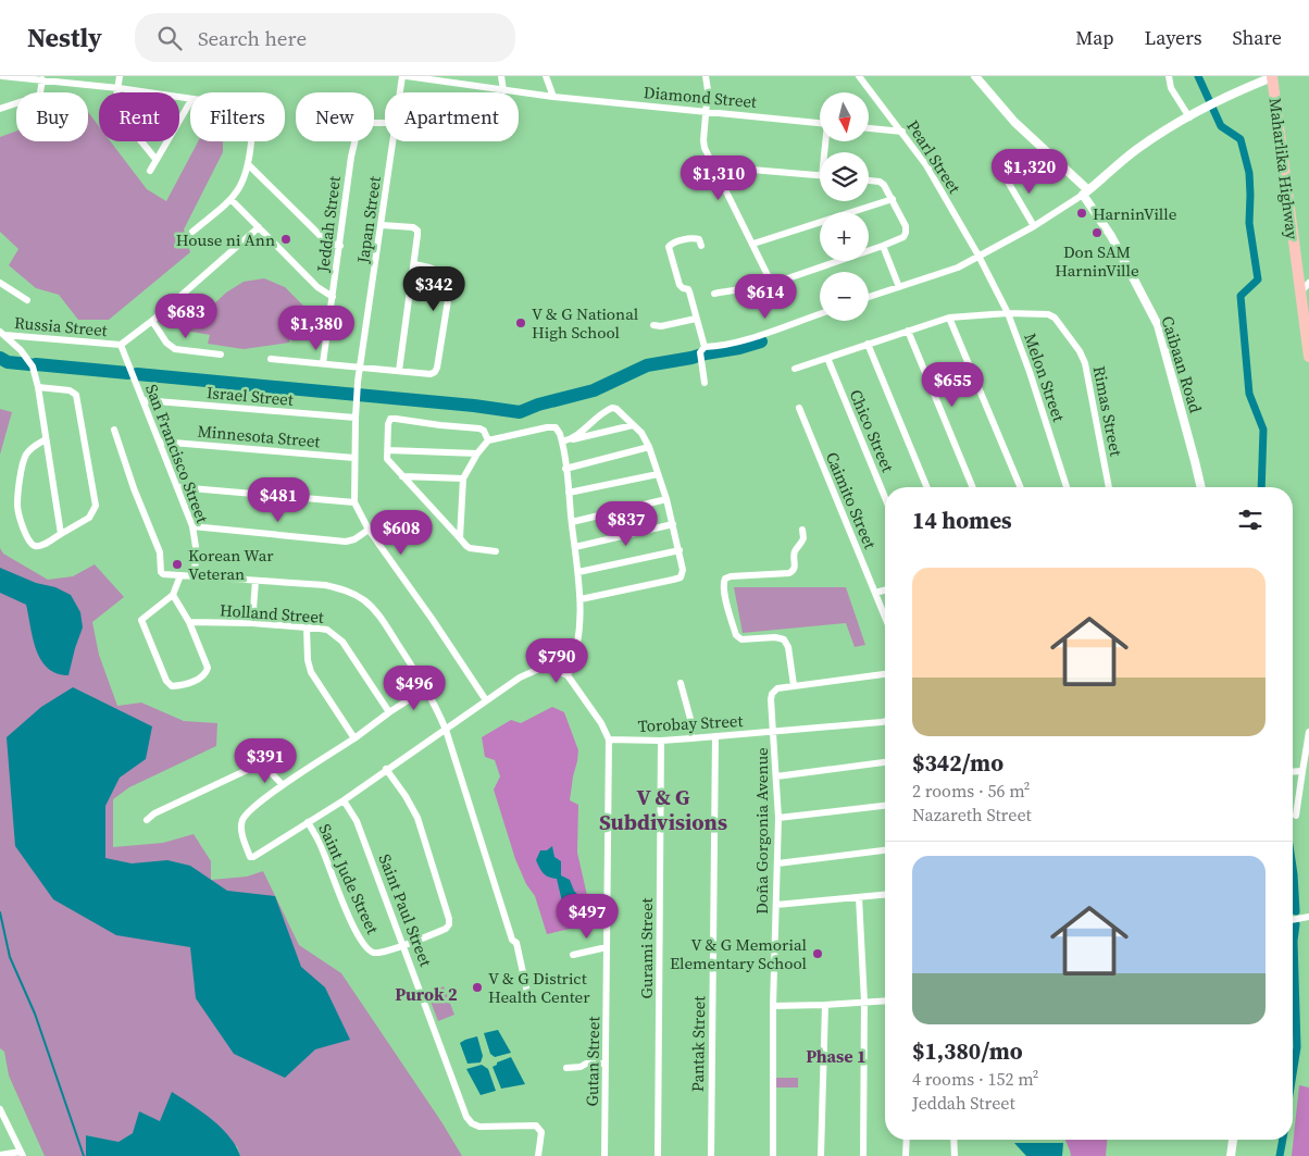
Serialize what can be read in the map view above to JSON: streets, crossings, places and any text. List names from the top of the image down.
{
  "streets": {
    "highway": ["Maharlika Highway"],
    "street": [
      "Diamond Street",
      "Pearl Street",
      "Japan Street",
      "Jeddah Street",
      "Russia Street",
      "Caibaan Road",
      "Melon Street",
      "Israel Street",
      "Rimas Street",
      "Chico Street",
      "Minnesota Street",
      "San Francisco Street",
      "Caimito Street",
      "Holland Street",
      "Torobay Street",
      "Doña Gorgonia Avenue",
      "Saint Jude Street",
      "Saint Paul Street",
      "Gurami Street",
      "Pantak Street",
      "Gutan Street"
    ]
  },
  "crossings": [
    ["Diamond Street", "Japan Street"],
    ["Pearl Street", "Melon Street"],
    ["Japan Street", "Israel Street"],
    ["Japan Street", "Minnesota Street"],
    ["Russia Street", "San Francisco Street"],
    ["Melon Street", "Rimas Street"],
    ["Israel Street", "San Francisco Street"],
    ["Minnesota Street", "San Francisco Street"],
    ["Torobay Street", "Doña Gorgonia Avenue"],
    ["Torobay Street", "Gurami Street"],
    ["Torobay Street", "Pantak Street"],
    ["Torobay Street", "Gutan Street"],
    ["Saint Jude Street", "Saint Paul Street"]
  ],
  "districts": ["V & G Subdivisions", "Purok 2", "Phase 1"],
  "places": [
    "HarninVille",
    "Don SAM HarninVille",
    "House ni Ann",
    "V & G National High School",
    "Korean War Veteran",
    "V & G Memorial Elementary School",
    "V & G District Health Center"
  ],
  "north": "bottom",
  "page": {
    "header": "Nestly",
    "search": "Search here",
    "nav": ["Map", "Layers", "Share"],
    "map_buttons": ["+", "−"],
    "chip": [
      "Buy",
      "Rent",
      "Filters",
      "New",
      "Apartment"
    ],
    "price": [
      "$1,320",
      "$1,310",
      "$342",
      "$614",
      "$683",
      "$1,380",
      "$655",
      "$481",
      "$837",
      "$608",
      "$790",
      "$496",
      "$391",
      "$497"
    ],
    "heading": "14 homes",
    "list": [
      {
        "name": "$342/mo",
        "note": "2 rooms · 56 m² · Nazareth Street"
      },
      {
        "name": "$1,380/mo",
        "note": "4 rooms · 152 m² · Jeddah Street"
      }
    ]
  }
}
